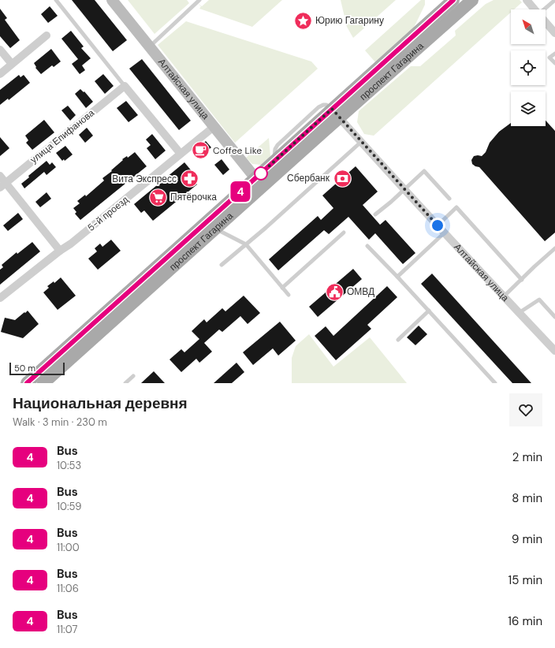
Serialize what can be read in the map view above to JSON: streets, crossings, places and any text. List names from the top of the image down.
{
  "streets": {
    "main road": ["проспект Гагарина"],
    "street": ["Алтайская улица", "улица Епифанова", "5-й проезд"]
  },
  "crossings": [
    ["проспект Гагарина", "Алтайская улица"],
    ["Алтайская улица", "5-й проезд"]
  ],
  "places": {
    "place": ["Юрию Гагарину"],
    "cafe": ["Coffee Like"],
    "bank": ["Сбербанк"],
    "pharmacy": ["Вита Экспресс"],
    "supermarket": ["Пятёрочка"],
    "public building": ["ОМВД"]
  },
  "lines": ["bus line 4"],
  "scale_bar": "50 m",
  "north": "top left",
  "page": {
    "on_map": "4",
    "scale": "50 m",
    "heading": ["Национальная деревня", "Walk · 3 min · 230 m"],
    "list": [
      {
        "mark": "4",
        "name": "Bus",
        "note": "10:53",
        "value": "2 min"
      },
      {
        "mark": "4",
        "name": "Bus",
        "note": "10:59",
        "value": "8 min"
      },
      {
        "mark": "4",
        "name": "Bus",
        "note": "11:00",
        "value": "9 min"
      },
      {
        "mark": "4",
        "name": "Bus",
        "note": "11:06",
        "value": "15 min"
      },
      {
        "mark": "4",
        "name": "Bus",
        "note": "11:07",
        "value": "16 min"
      }
    ]
  }
}
